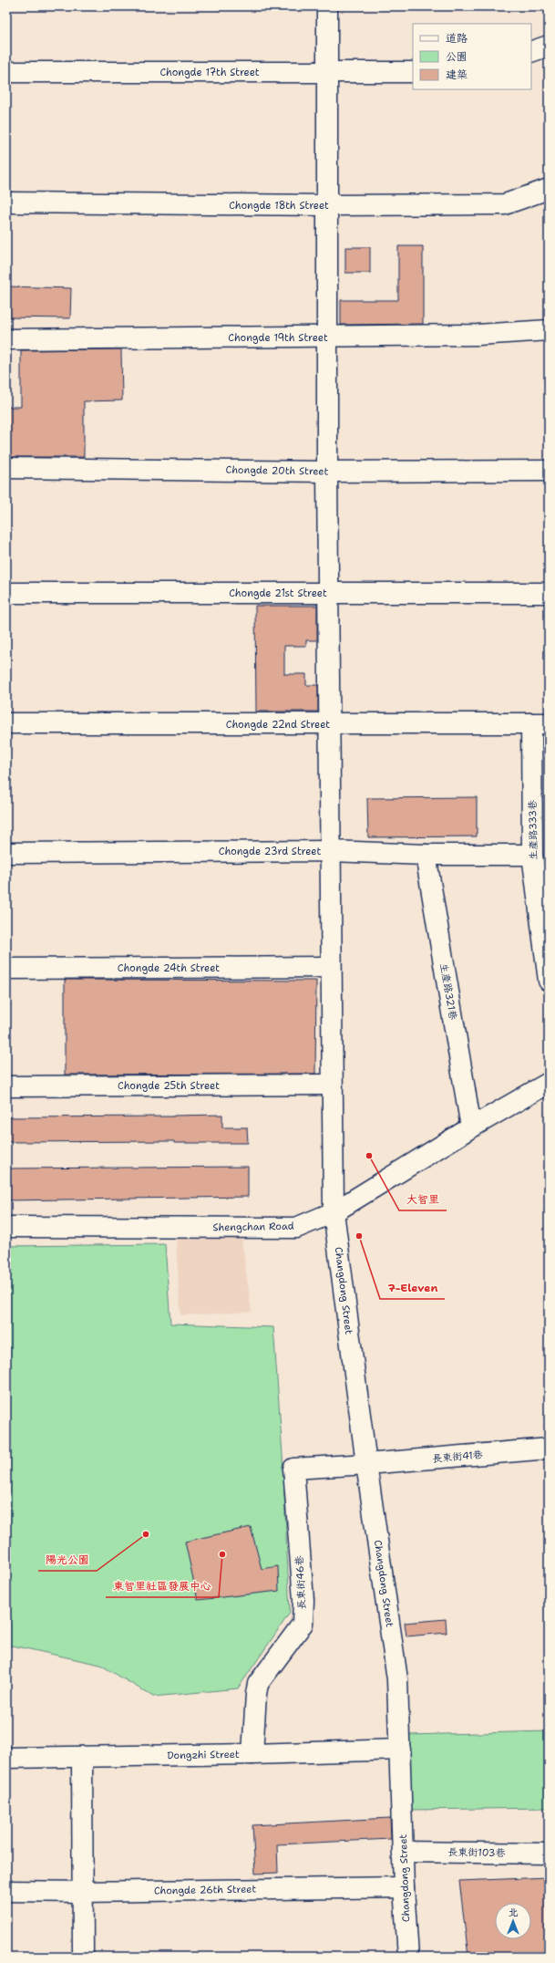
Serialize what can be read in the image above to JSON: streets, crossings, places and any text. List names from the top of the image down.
{
  "streets": {
    "street": [
      "Chongde 17th Street",
      "Chongde 18th Street",
      "Chongde 19th Street",
      "Chongde 20th Street",
      "Chongde 21st Street",
      "Chongde 22nd Street",
      "生產路333巷",
      "Chongde 23rd Street",
      "Chongde 24th Street",
      "生產路321巷",
      "Chongde 25th Street",
      "Shengchan Road",
      "Changdong Street",
      "長東街41巷",
      "長東街46巷",
      "Dongzhi Street",
      "長東街103巷",
      "Chongde 26th Street"
    ]
  },
  "crossings": [
    ["Chongde 17th Street", "Changdong Street"],
    ["Chongde 18th Street", "Changdong Street"],
    ["Chongde 19th Street", "Changdong Street"],
    ["Chongde 20th Street", "Changdong Street"],
    ["Chongde 21st Street", "Changdong Street"],
    ["Chongde 22nd Street", "生產路333巷"],
    ["Chongde 22nd Street", "Changdong Street"],
    ["生產路333巷", "Chongde 23rd Street"],
    ["Chongde 23rd Street", "生產路321巷"],
    ["Chongde 23rd Street", "Changdong Street"],
    ["Chongde 24th Street", "Changdong Street"],
    ["生產路321巷", "Shengchan Road"],
    ["Chongde 25th Street", "Changdong Street"],
    ["Shengchan Road", "Changdong Street"],
    ["Changdong Street", "長東街41巷"],
    ["Changdong Street", "長東街46巷"],
    ["Changdong Street", "Dongzhi Street"],
    ["Changdong Street", "長東街103巷"],
    ["Changdong Street", "Chongde 26th Street"],
    ["長東街41巷", "長東街46巷"],
    ["長東街46巷", "Dongzhi Street"]
  ],
  "places": [
    "大智里",
    "7-Eleven",
    "陽光公園",
    "東智里社區發展中心"
  ],
  "legend": ["道路", "公園", "建築"],
  "north": "top"
}
